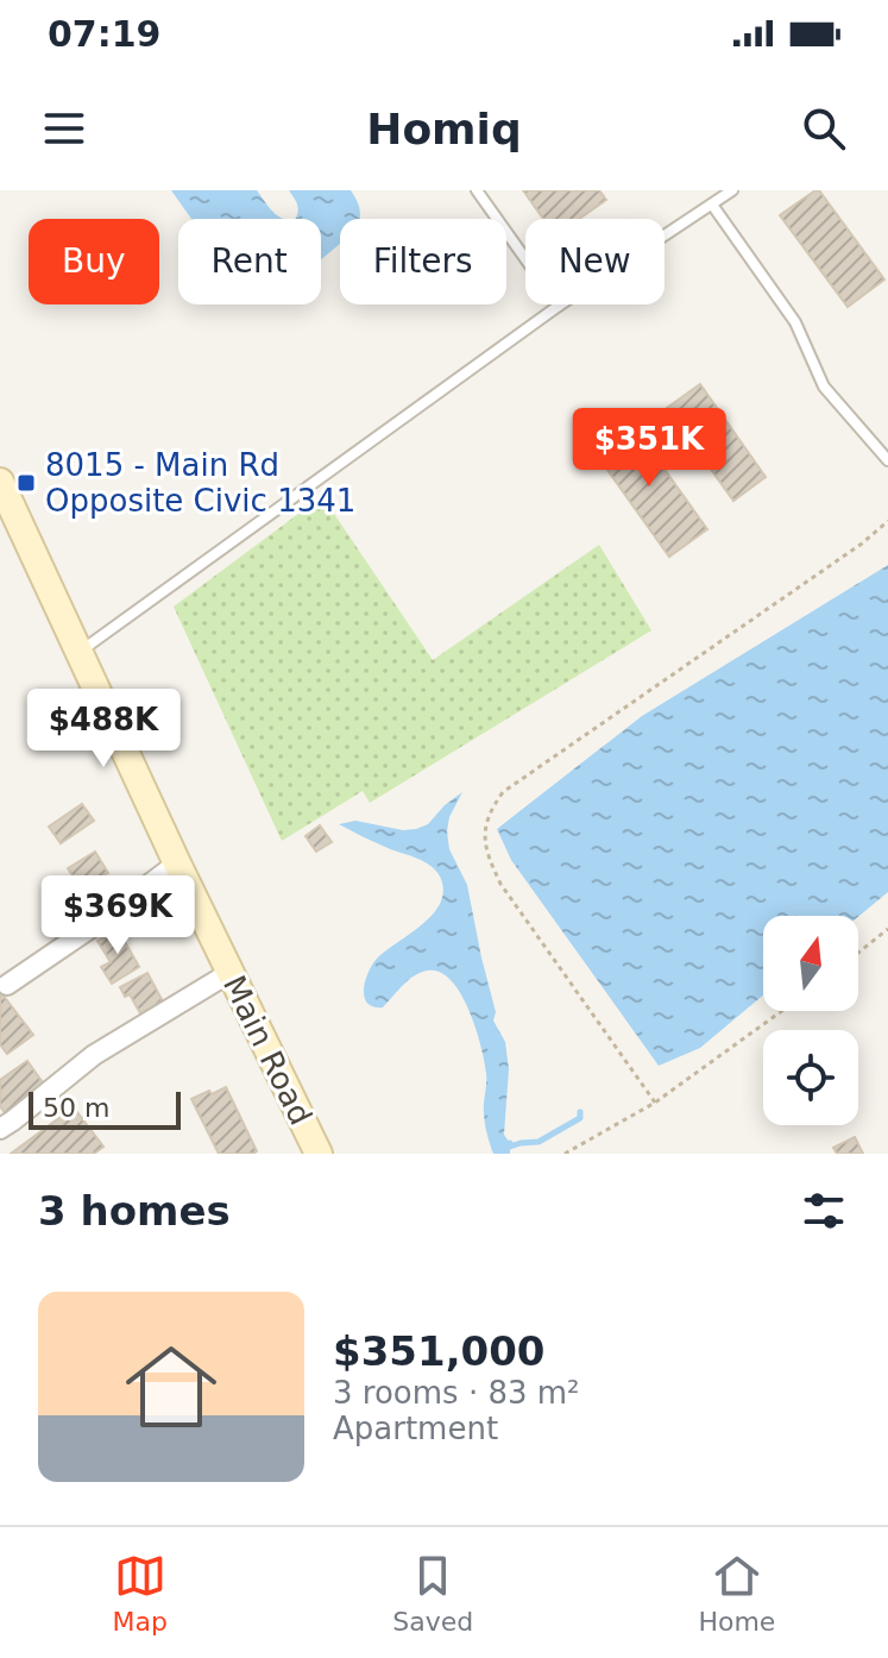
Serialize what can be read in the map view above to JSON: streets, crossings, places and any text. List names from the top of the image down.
{
  "streets": {
    "main road": ["Main Road"]
  },
  "places": {
    "transit": ["8015 - Main Rd Opposite Civic 1341"]
  },
  "scale_bar": "50 m",
  "north": "top",
  "page": {
    "status": "07:19",
    "header": "Homiq",
    "chip": [
      "Buy",
      "Rent",
      "Filters",
      "New"
    ],
    "price": ["$351K", "$488K", "$369K"],
    "scale": "50 m",
    "heading": "3 homes",
    "list": [
      {
        "name": "$351,000",
        "note": "3 rooms · 83 m² · Apartment"
      }
    ],
    "tabs": ["Map", "Saved", "Home"]
  }
}
